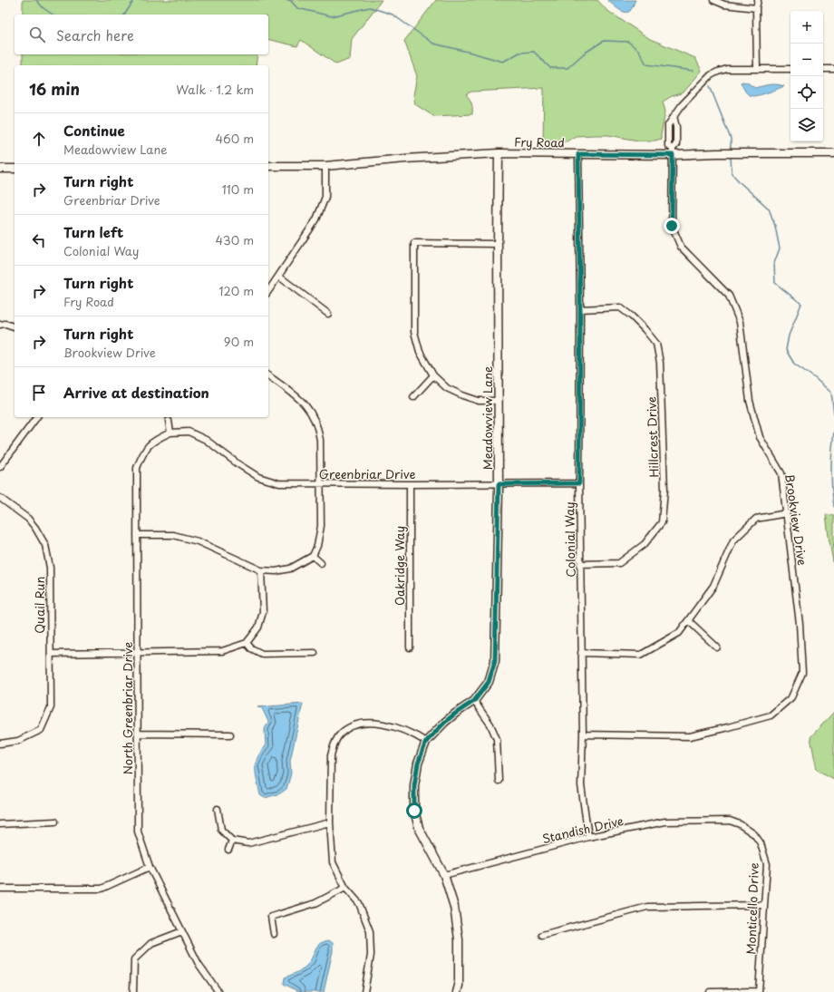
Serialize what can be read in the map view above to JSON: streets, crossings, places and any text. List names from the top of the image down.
{
  "streets": {
    "street": [
      "Fry Road",
      "Meadowview Lane",
      "Hillcrest Drive",
      "Greenbriar Drive",
      "Brookview Drive",
      "Colonial Way",
      "Oakridge Way",
      "Quail Run",
      "North Greenbriar Drive",
      "Standish Drive",
      "Monticello Drive"
    ]
  },
  "crossings": [
    ["Fry Road", "Meadowview Lane"],
    ["Fry Road", "Brookview Drive"],
    ["Fry Road", "Colonial Way"],
    ["Meadowview Lane", "Greenbriar Drive"],
    ["Meadowview Lane", "Standish Drive"],
    ["Hillcrest Drive", "Colonial Way"],
    ["Greenbriar Drive", "Colonial Way"],
    ["Greenbriar Drive", "Oakridge Way"],
    ["Greenbriar Drive", "North Greenbriar Drive"],
    ["Brookview Drive", "Colonial Way"],
    ["Colonial Way", "Standish Drive"],
    ["Standish Drive", "Monticello Drive"]
  ],
  "page": {
    "map_buttons": ["+", "−"],
    "search": "Search here",
    "heading": ["16 min", "Walk · 1.2 km"],
    "list": [
      ["Continue", "Meadowview Lane", "460 m"],
      ["Turn right", "Greenbriar Drive", "110 m"],
      ["Turn left", "Colonial Way", "430 m"],
      ["Turn right", "Fry Road", "120 m"],
      ["Turn right", "Brookview Drive", "90 m"],
      "Arrive at destination"
    ]
  }
}
